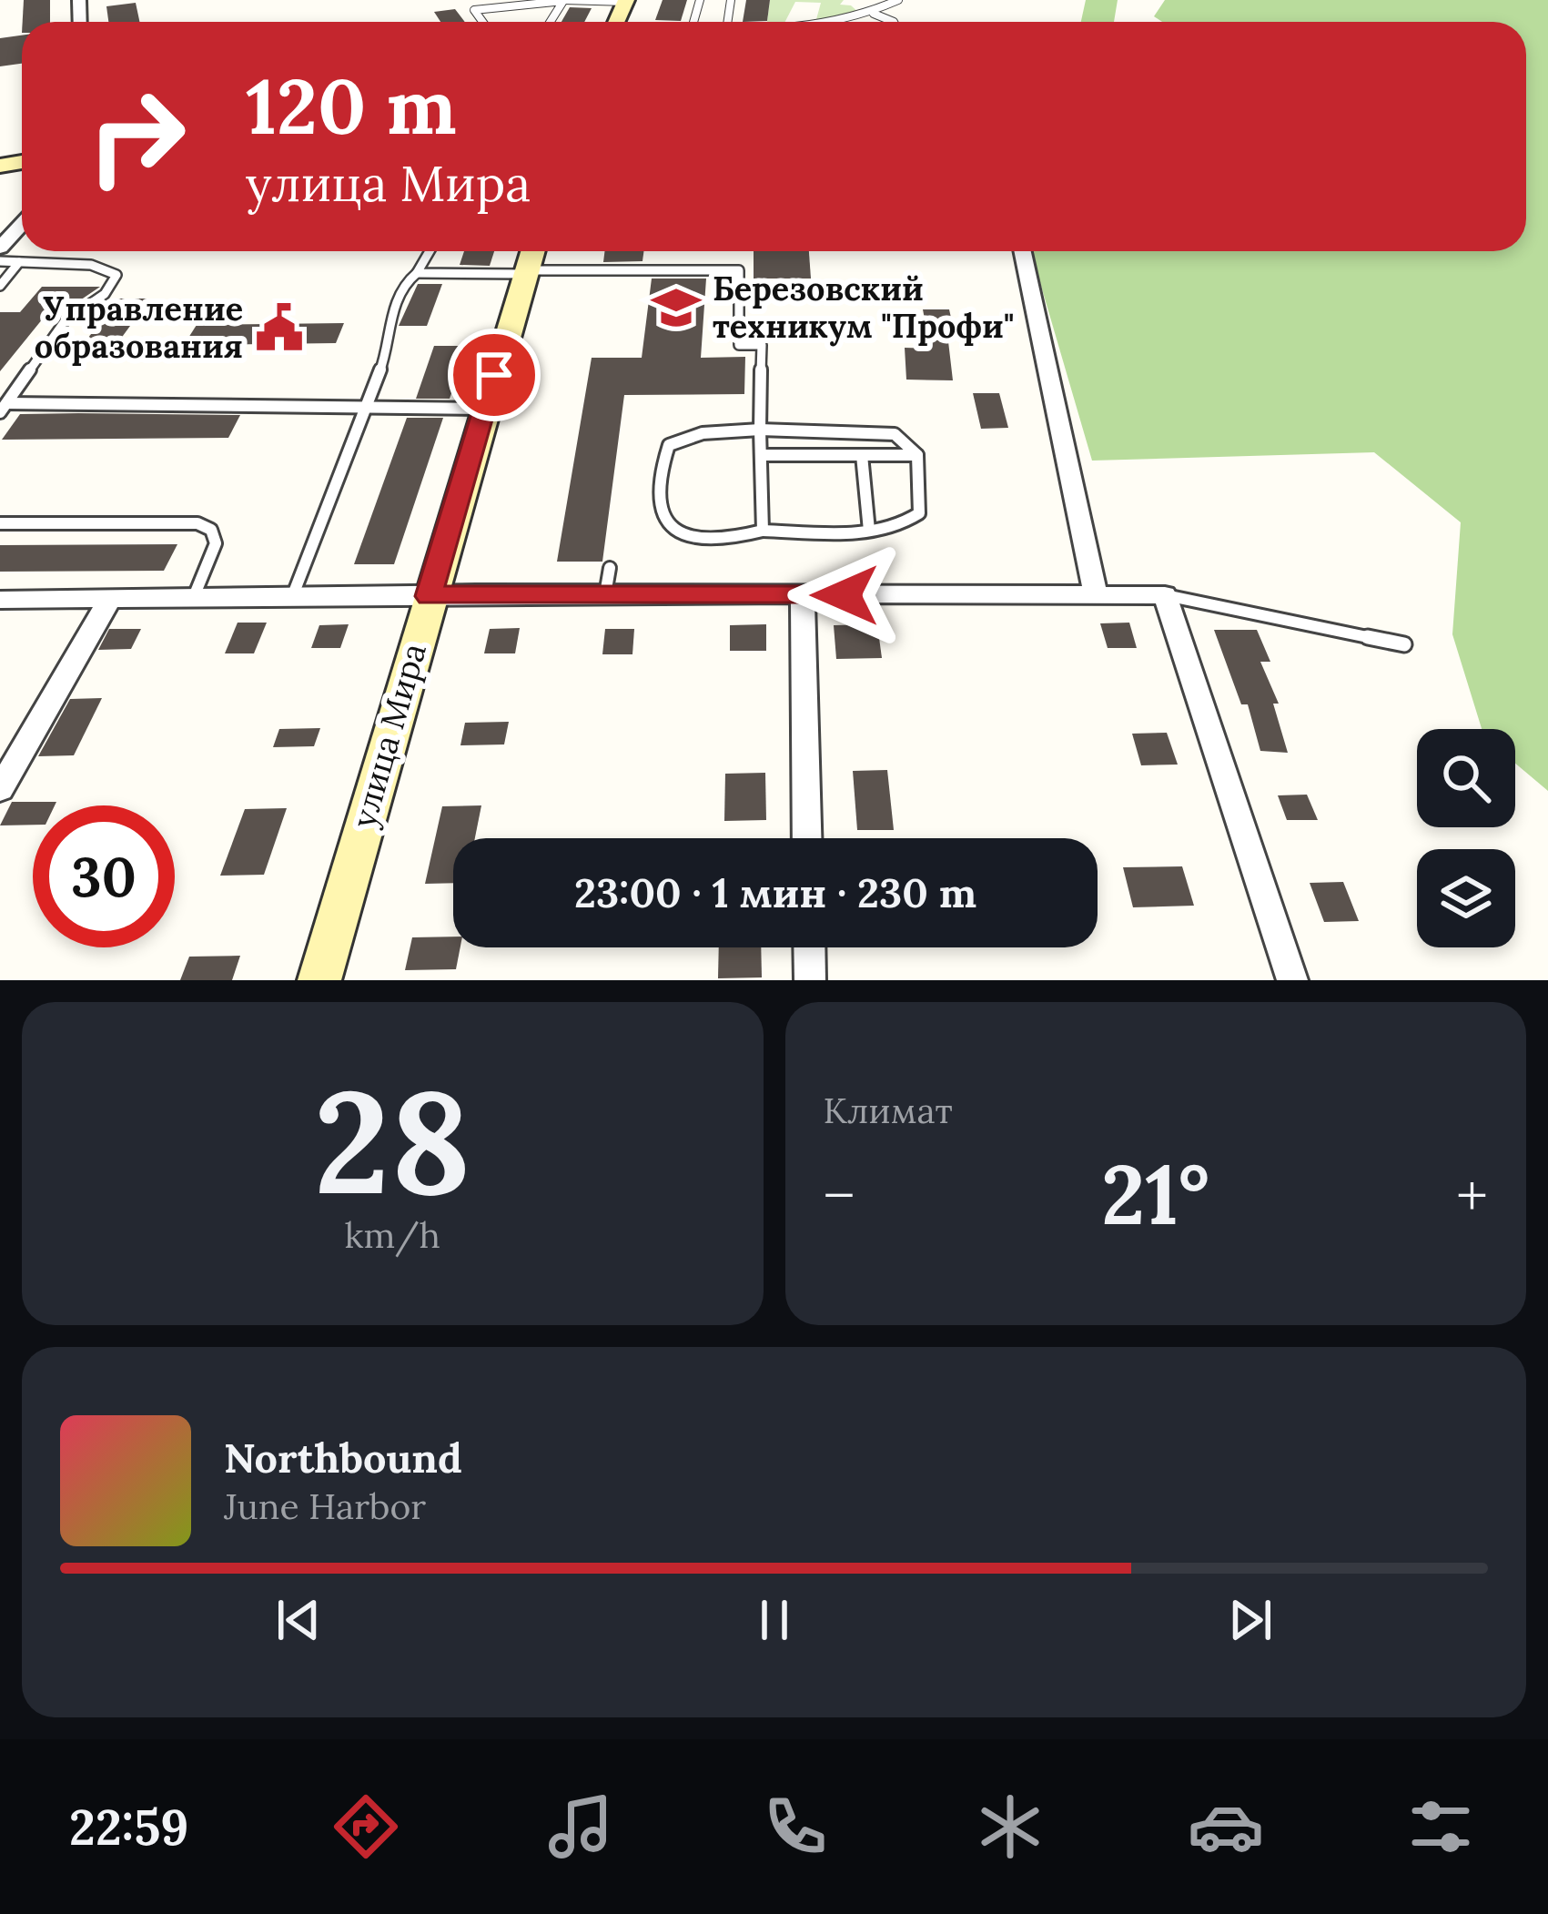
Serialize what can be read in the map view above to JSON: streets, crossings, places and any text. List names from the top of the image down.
{
  "streets": {
    "street": ["улица Мира"]
  },
  "places": {
    "school or university": ["Березовский техникум \"Профи\""],
    "public building": ["Управление образования"]
  },
  "page": {
    "turn": ["120 m", "улица Мира"],
    "limit": "30",
    "trip": "23:00 · 1 мин · 230 m",
    "tile": [
      ["28", "km/h"],
      "Климат"
    ],
    "heat": ["−", "21°", "+"],
    "song": ["Northbound", "June Harbor"],
    "tabs": "22:59"
  }
}
